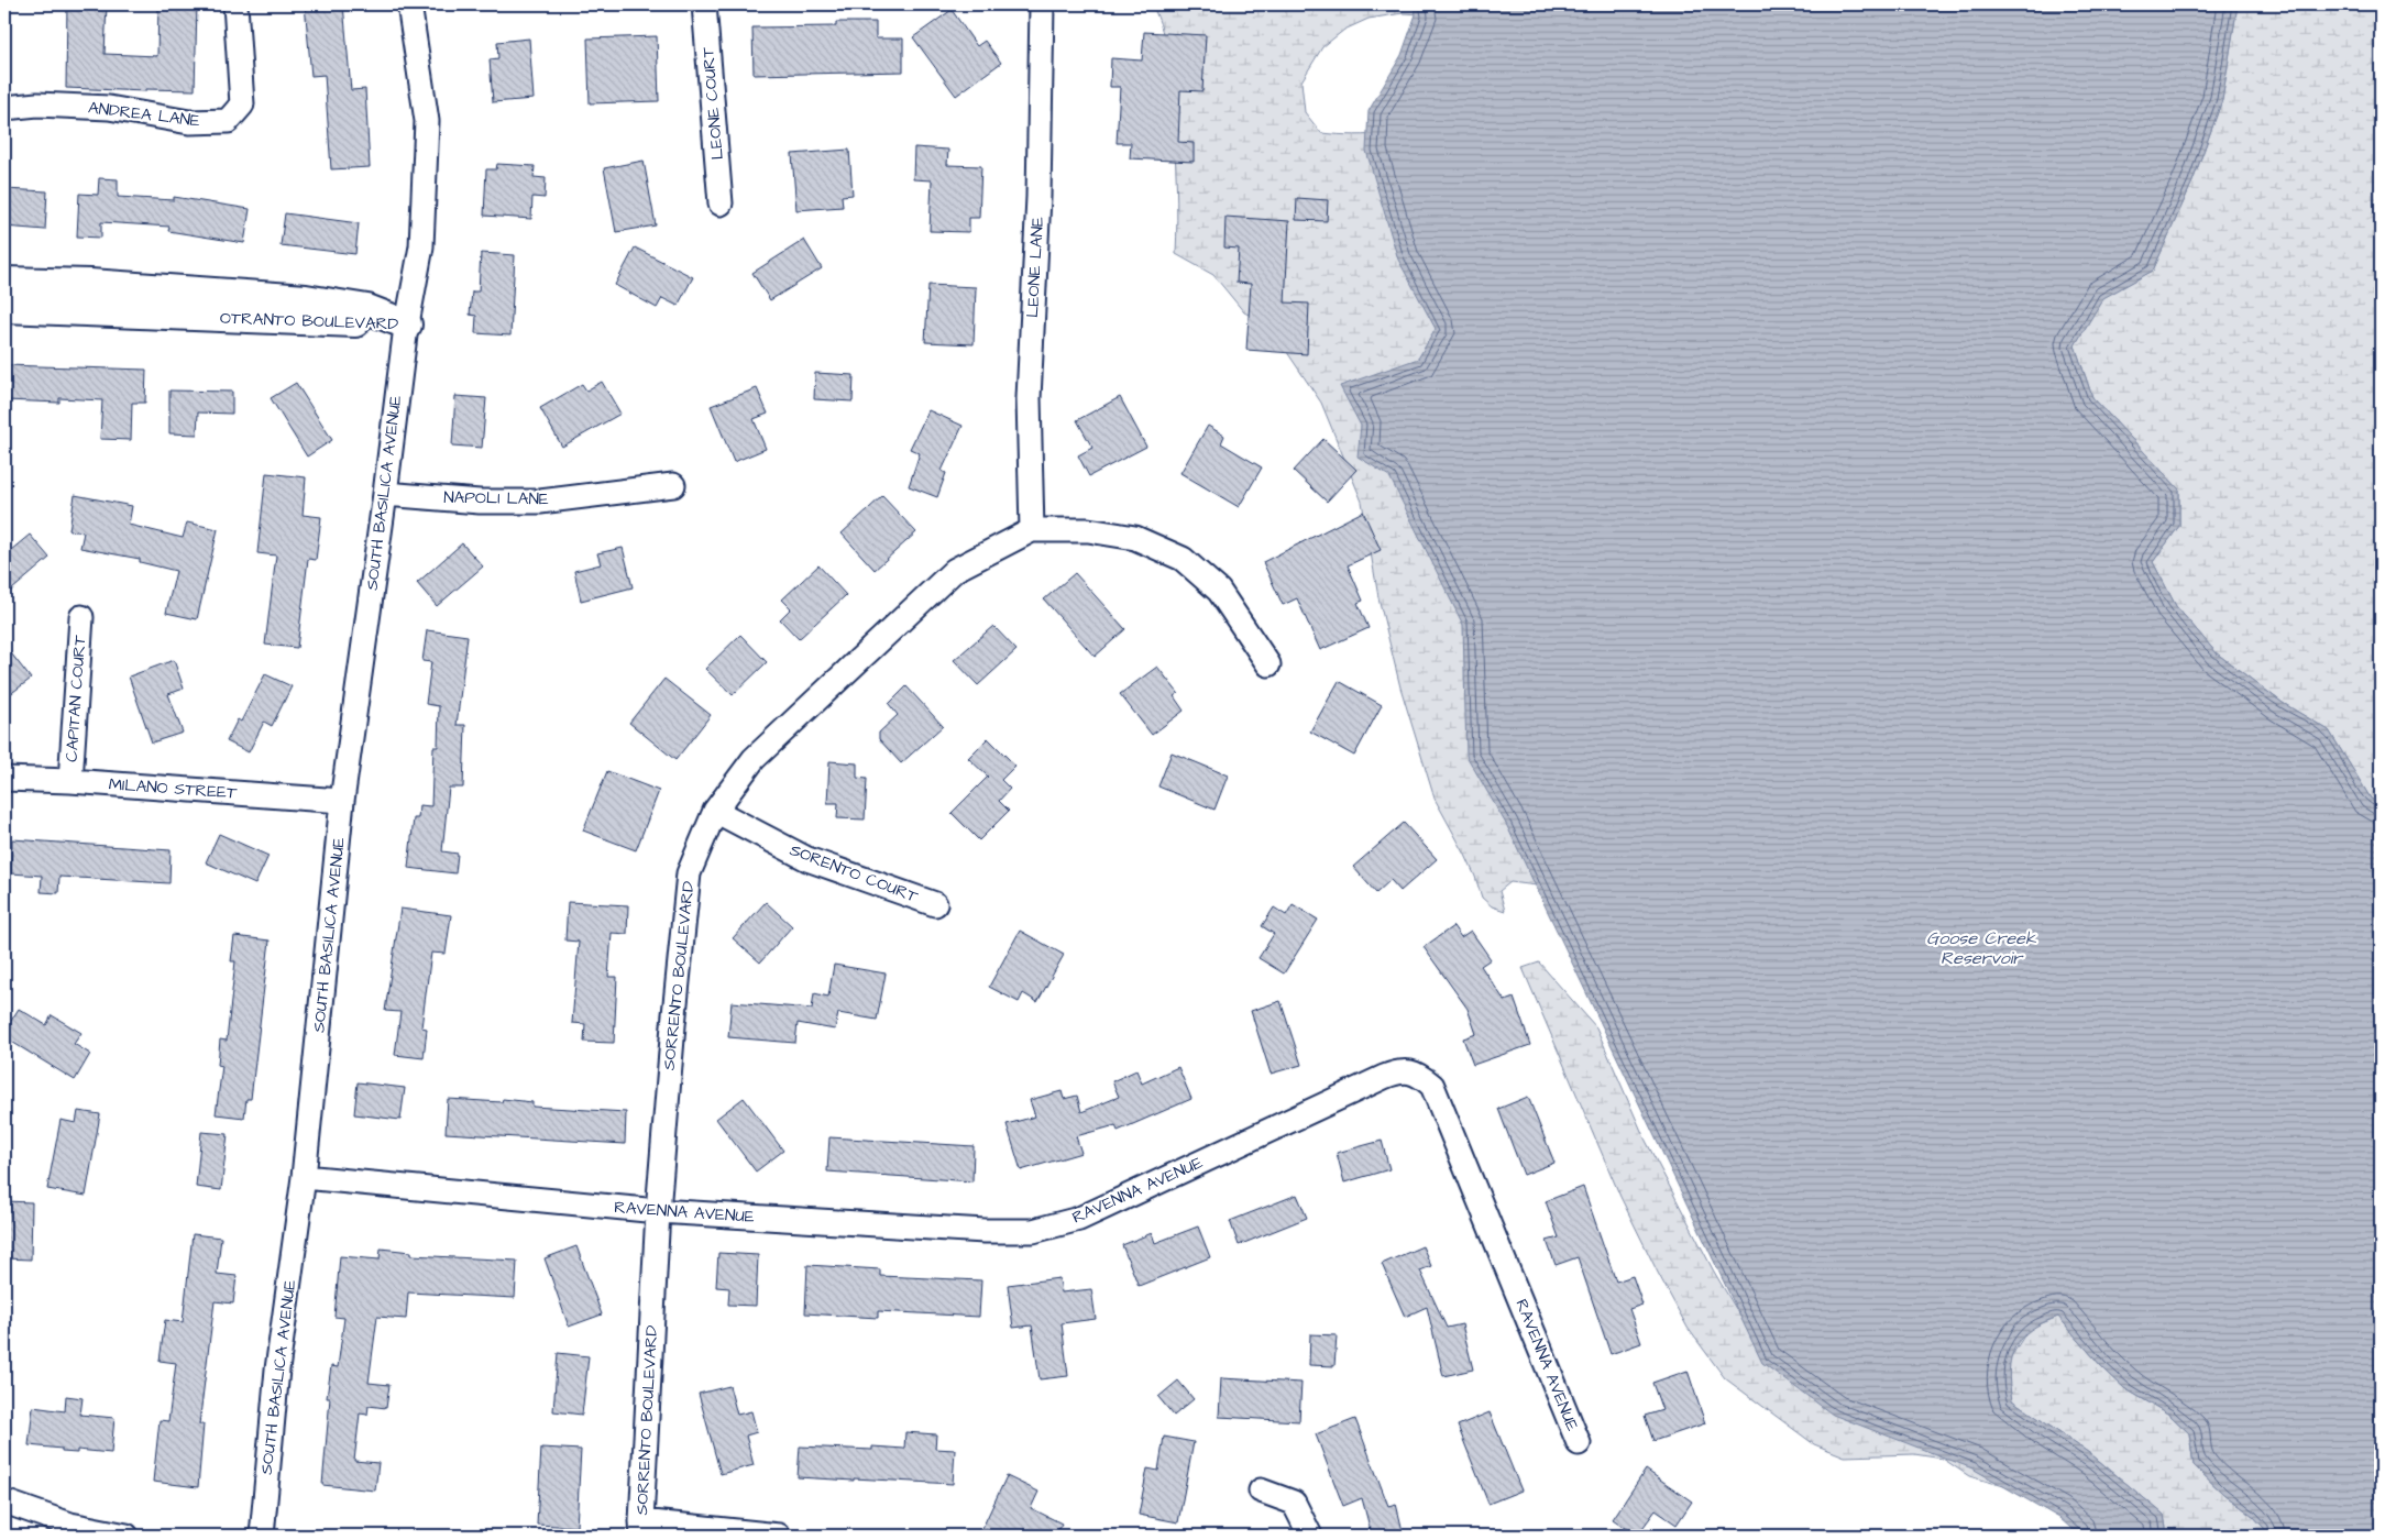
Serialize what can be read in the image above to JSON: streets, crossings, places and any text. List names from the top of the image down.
{
  "streets": {
    "street": [
      "LEONE COURT",
      "ANDREA LANE",
      "LEONE LANE",
      "OTRANTO BOULEVARD",
      "SOUTH BASILICA AVENUE",
      "NAPOLI LANE",
      "CAPITAN COURT",
      "MILANO STREET",
      "SORENTO COURT",
      "SORRENTO BOULEVARD",
      "RAVENNA AVENUE"
    ]
  },
  "crossings": [
    ["LEONE LANE", "SORRENTO BOULEVARD"],
    ["OTRANTO BOULEVARD", "SOUTH BASILICA AVENUE"],
    ["SOUTH BASILICA AVENUE", "NAPOLI LANE"],
    ["SOUTH BASILICA AVENUE", "MILANO STREET"],
    ["SOUTH BASILICA AVENUE", "RAVENNA AVENUE"],
    ["CAPITAN COURT", "MILANO STREET"],
    ["SORENTO COURT", "SORRENTO BOULEVARD"],
    ["SORRENTO BOULEVARD", "RAVENNA AVENUE"]
  ],
  "water": ["Goose Creek Reservoir"]
}
